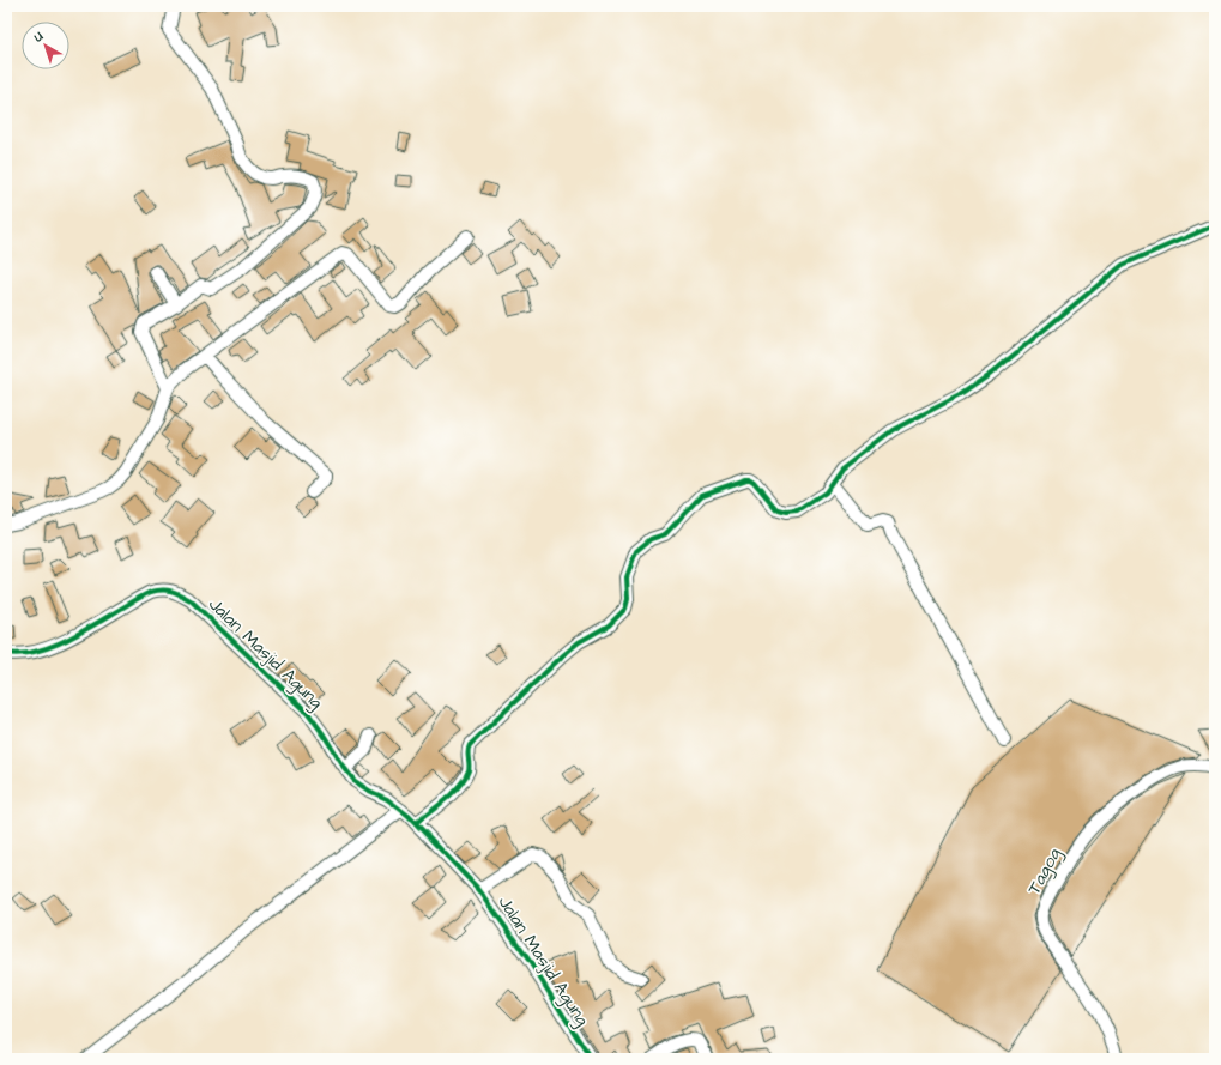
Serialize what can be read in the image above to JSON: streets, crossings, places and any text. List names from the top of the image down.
{
  "streets": {
    "street": ["Jalan Masjid Agung", "Tagog"]
  },
  "north": "top left"
}
